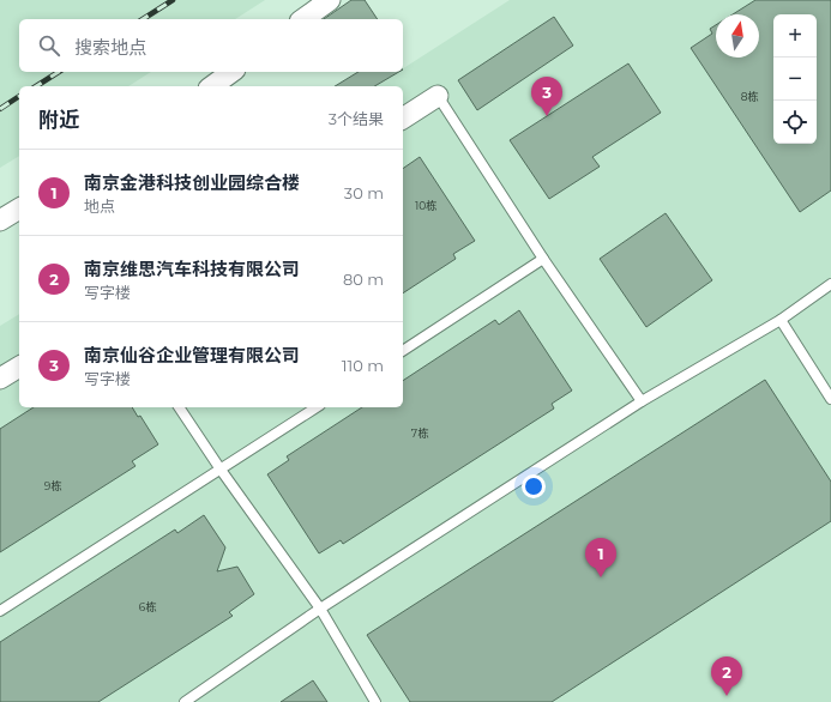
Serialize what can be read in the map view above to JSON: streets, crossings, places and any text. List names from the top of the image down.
{
  "house_numbers": [
    "8栋",
    "10栋",
    "7栋",
    "9栋",
    "6栋"
  ],
  "north": "top",
  "page": {
    "map_buttons": ["+", "−"],
    "search": "搜索地点",
    "pins": ["3", "1", "2"],
    "heading": ["附近", "3个结果"],
    "list": [
      {
        "mark": "1",
        "name": "南京金港科技创业园综合楼",
        "note": "地点",
        "value": "30 m"
      },
      {
        "mark": "2",
        "name": "南京维思汽车科技有限公司",
        "note": "写字楼",
        "value": "80 m"
      },
      {
        "mark": "3",
        "name": "南京仙谷企业管理有限公司",
        "note": "写字楼",
        "value": "110 m"
      }
    ]
  }
}
